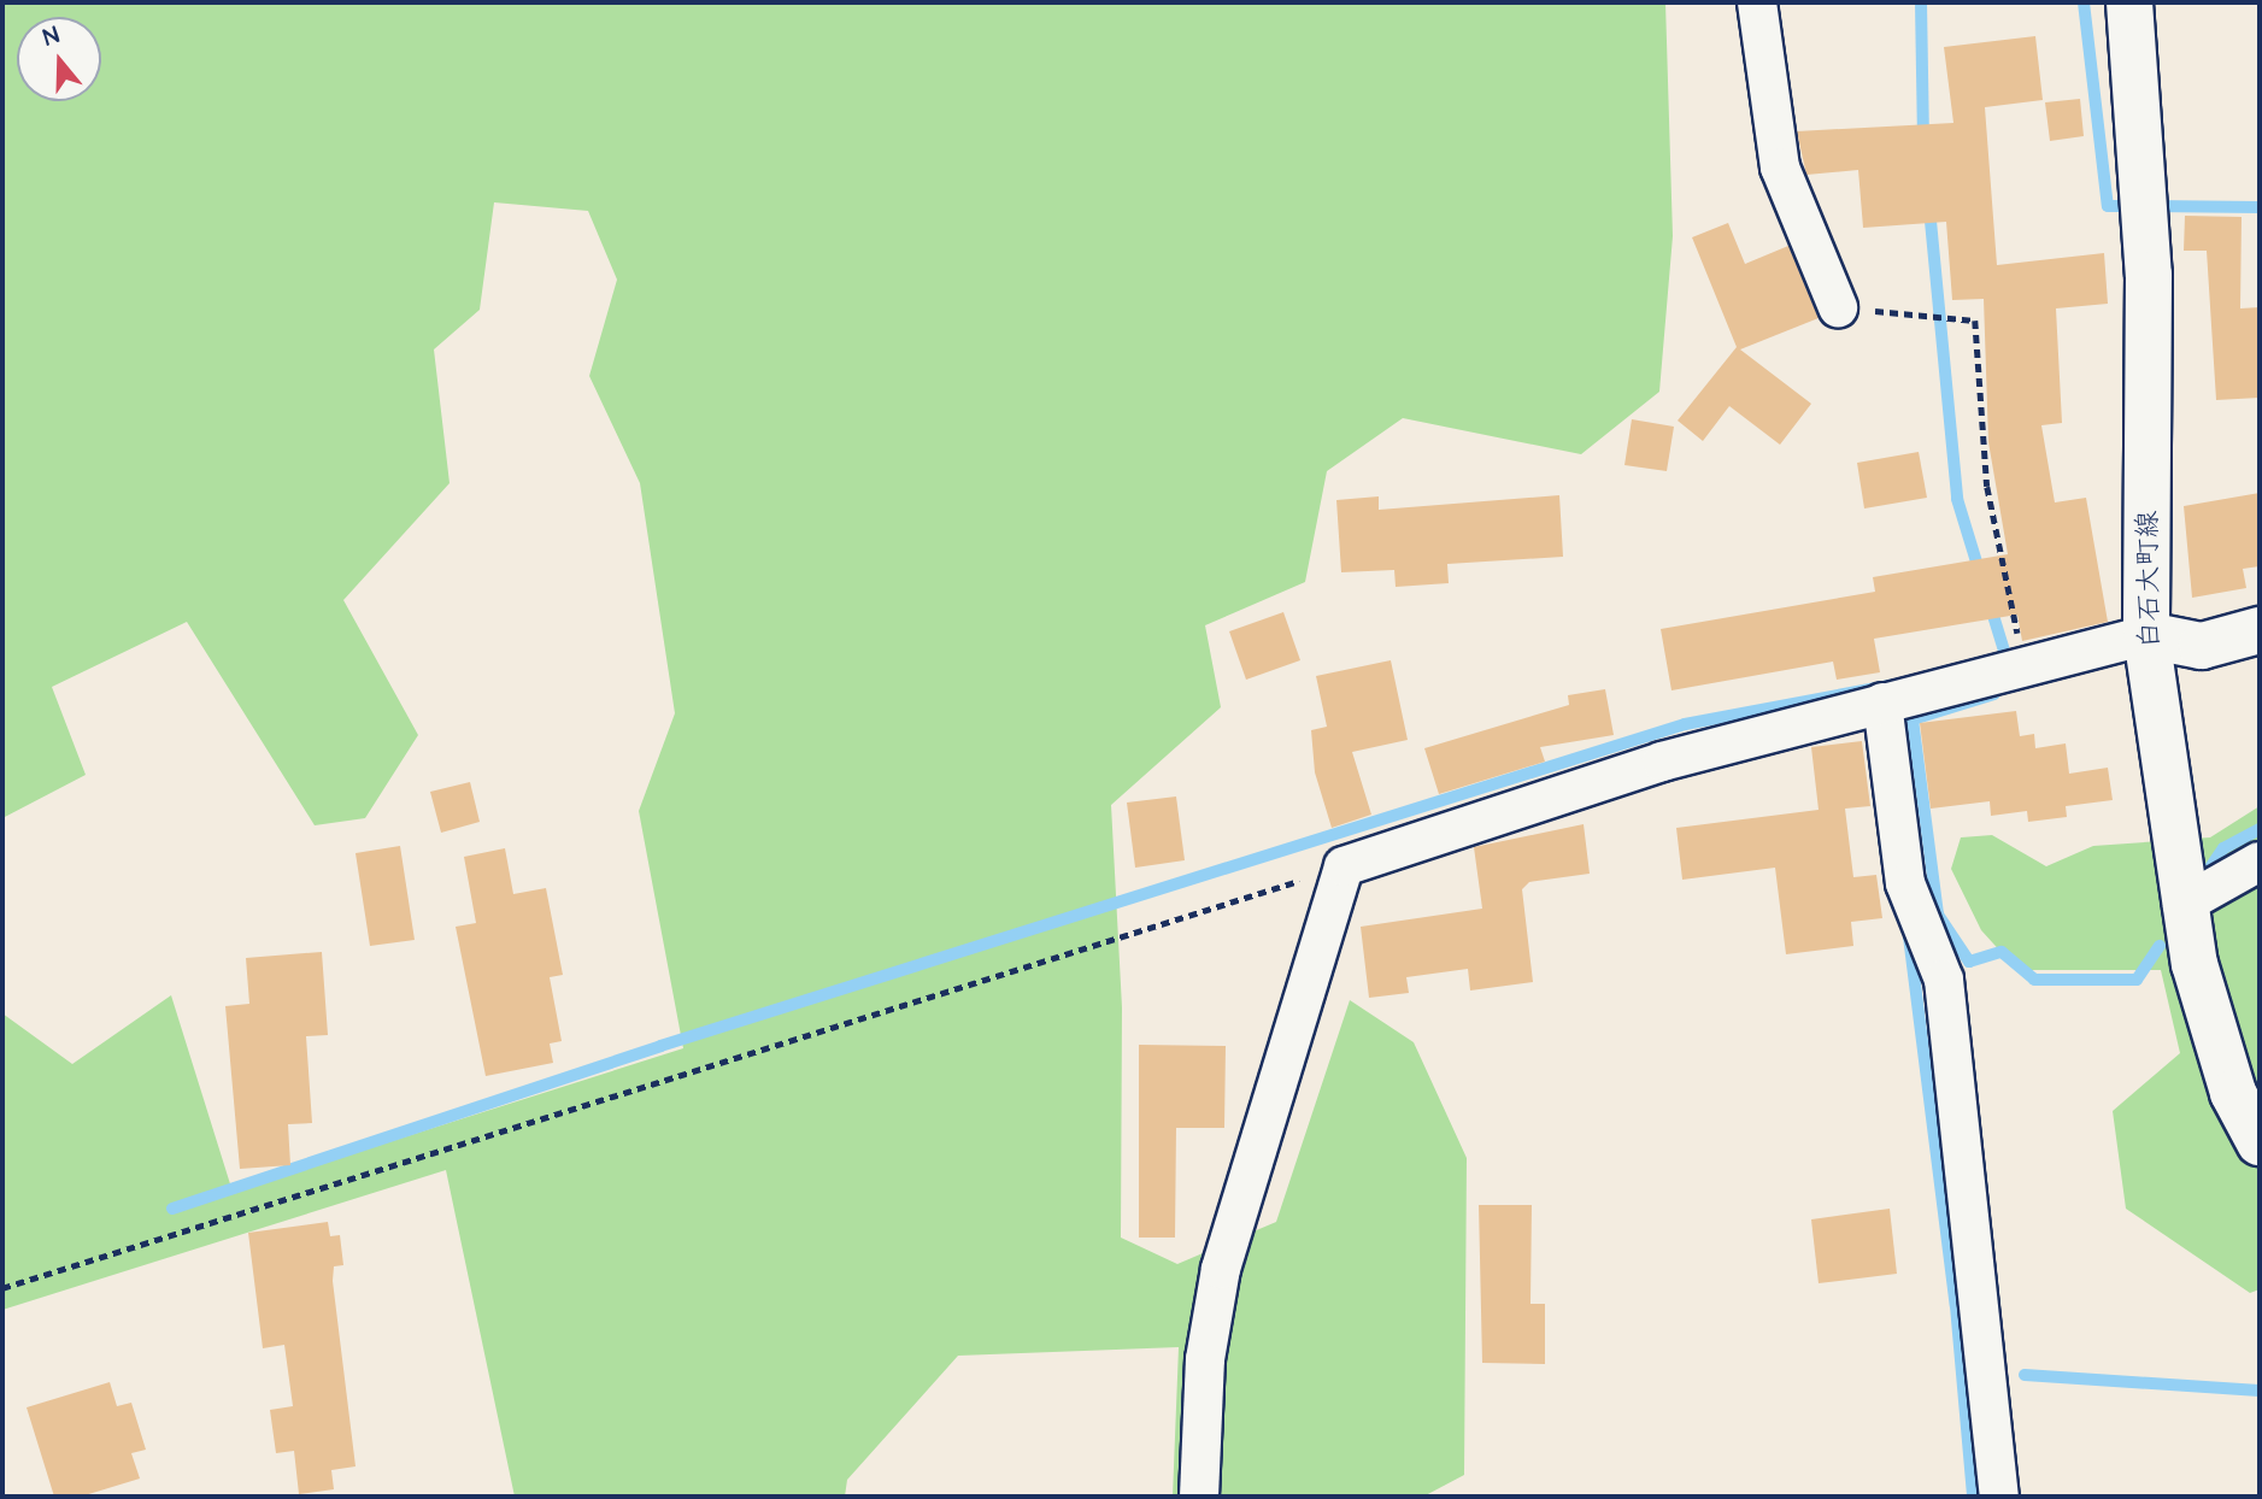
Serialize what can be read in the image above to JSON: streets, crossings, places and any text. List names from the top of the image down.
{
  "streets": {
    "main road": ["白石大町線"]
  },
  "north": "top"
}
